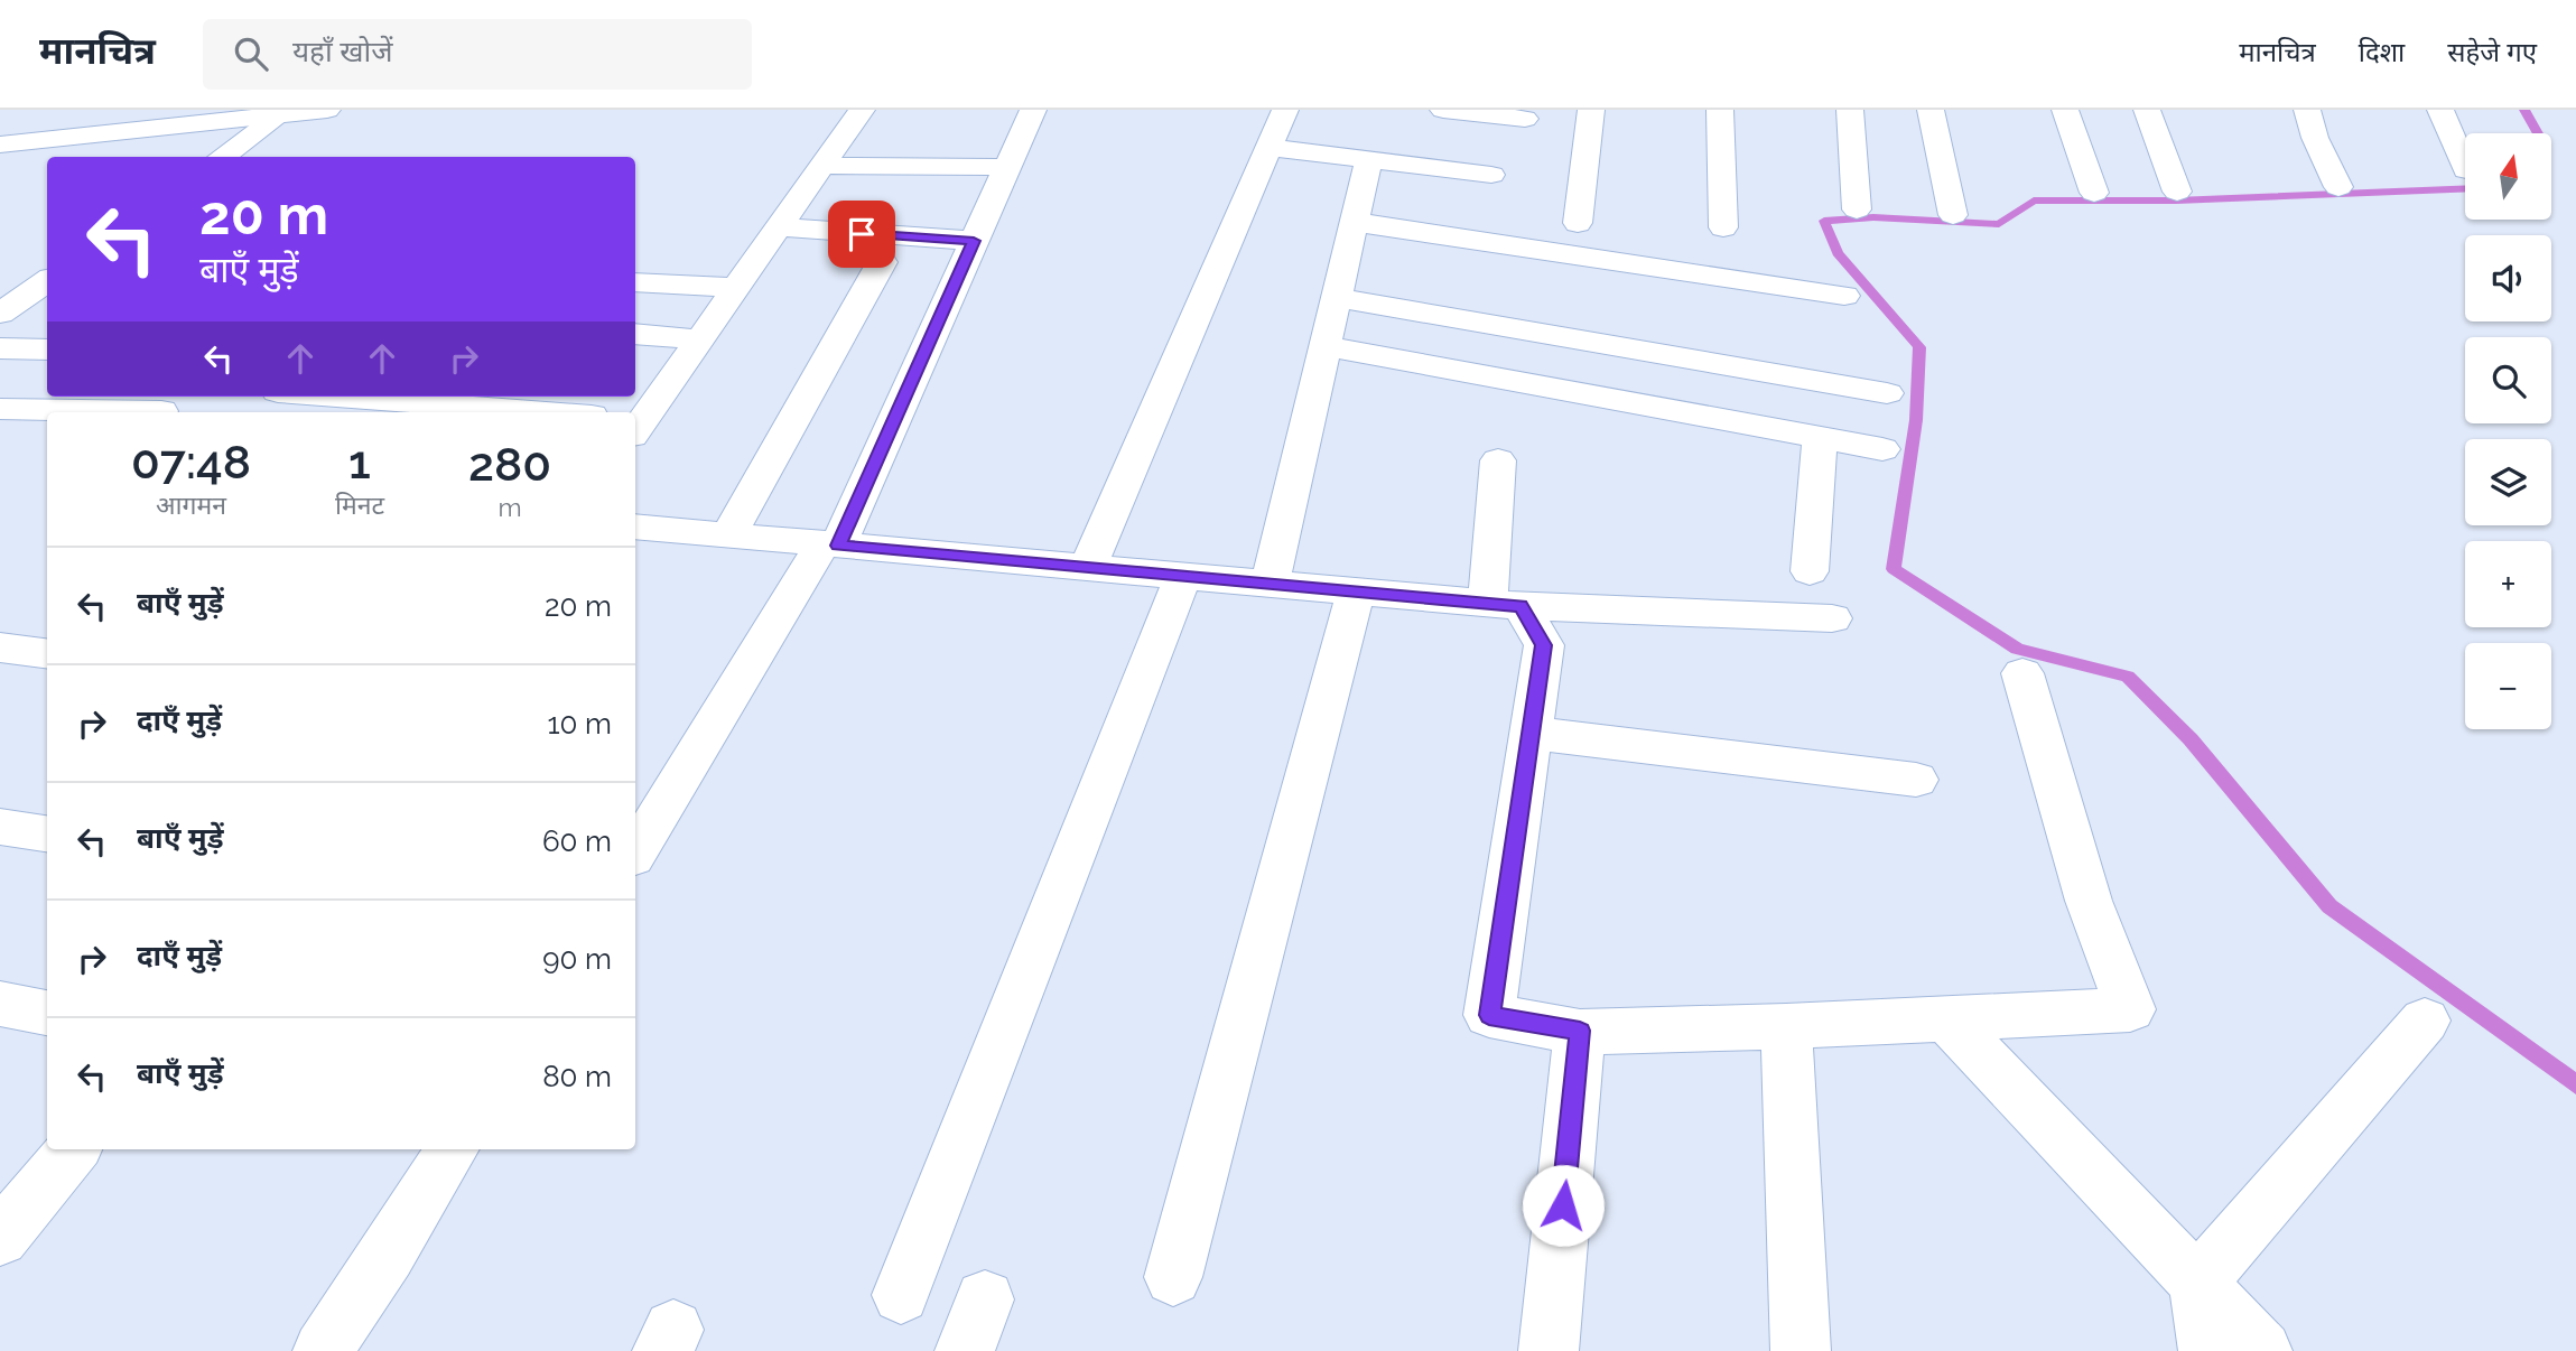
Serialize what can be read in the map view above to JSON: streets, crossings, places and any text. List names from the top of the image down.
{
  "north": "top",
  "page": {
    "header": "मानचित्र",
    "search": "यहाँ खोजें",
    "nav": ["मानचित्र", "दिशा", "सहेजे गए"],
    "map_buttons": ["+", "−"],
    "turn": ["20 m", "बाएँ मुड़ें"],
    "eta": [
      "07:48",
      "आगमन",
      "1",
      "मिनट",
      "280",
      "m"
    ],
    "list": [
      {
        "name": "बाएँ मुड़ें",
        "value": "20 m"
      },
      {
        "name": "दाएँ मुड़ें",
        "value": "10 m"
      },
      {
        "name": "बाएँ मुड़ें",
        "value": "60 m"
      },
      {
        "name": "दाएँ मुड़ें",
        "value": "90 m"
      },
      {
        "name": "बाएँ मुड़ें",
        "value": "80 m"
      }
    ]
  }
}
